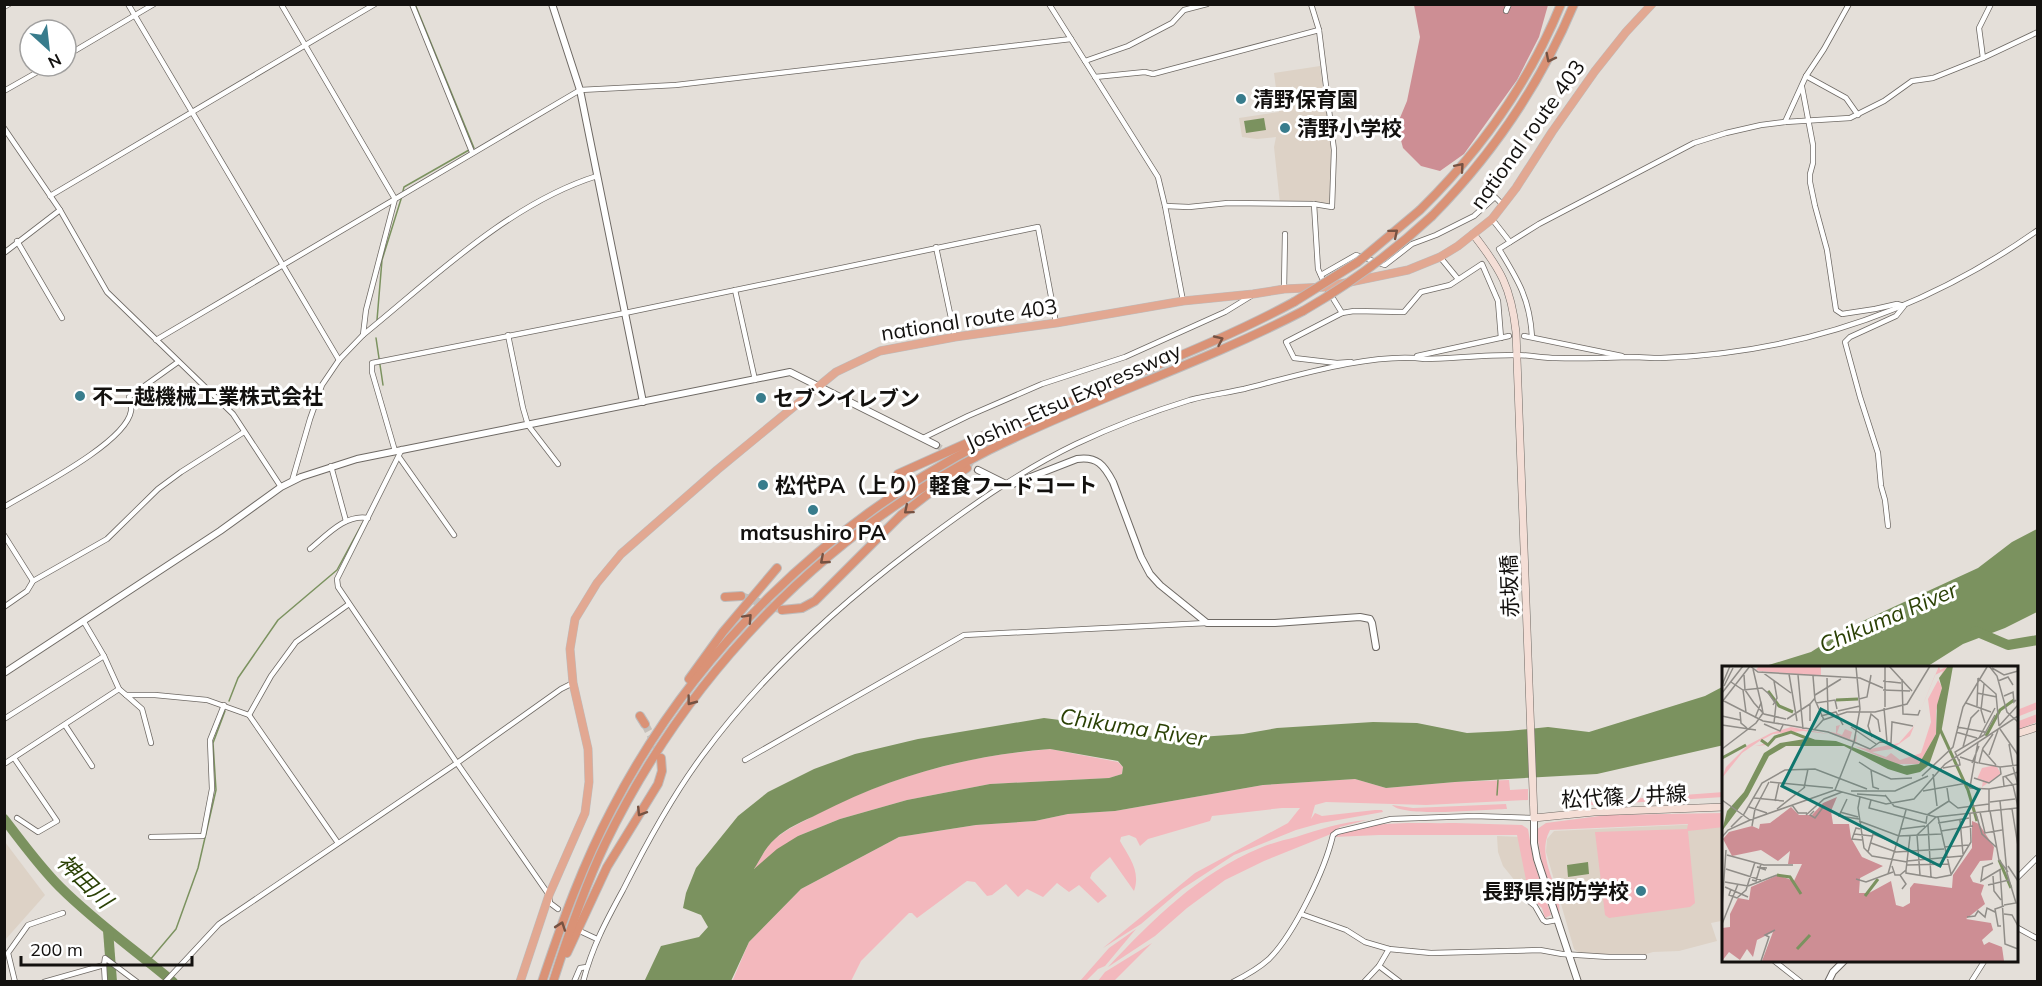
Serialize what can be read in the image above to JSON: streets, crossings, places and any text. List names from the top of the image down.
{
  "streets": {
    "highway": ["national route 403", "Joshin-Etsu Expressway"],
    "main road": ["赤坂橋", "松代篠ノ井線"]
  },
  "crossings": [
    ["赤坂橋", "松代篠ノ井線"]
  ],
  "water": ["Chikuma River", "神田川"],
  "places": [
    "清野保育園",
    "清野小学校",
    "不二越機械工業株式会社",
    "セブンイレブン",
    "松代PA（上り）軽食フードコート",
    "matsushiro PA",
    "長野県消防学校"
  ],
  "scale_bar": "200 m",
  "north": "bottom right"
}
